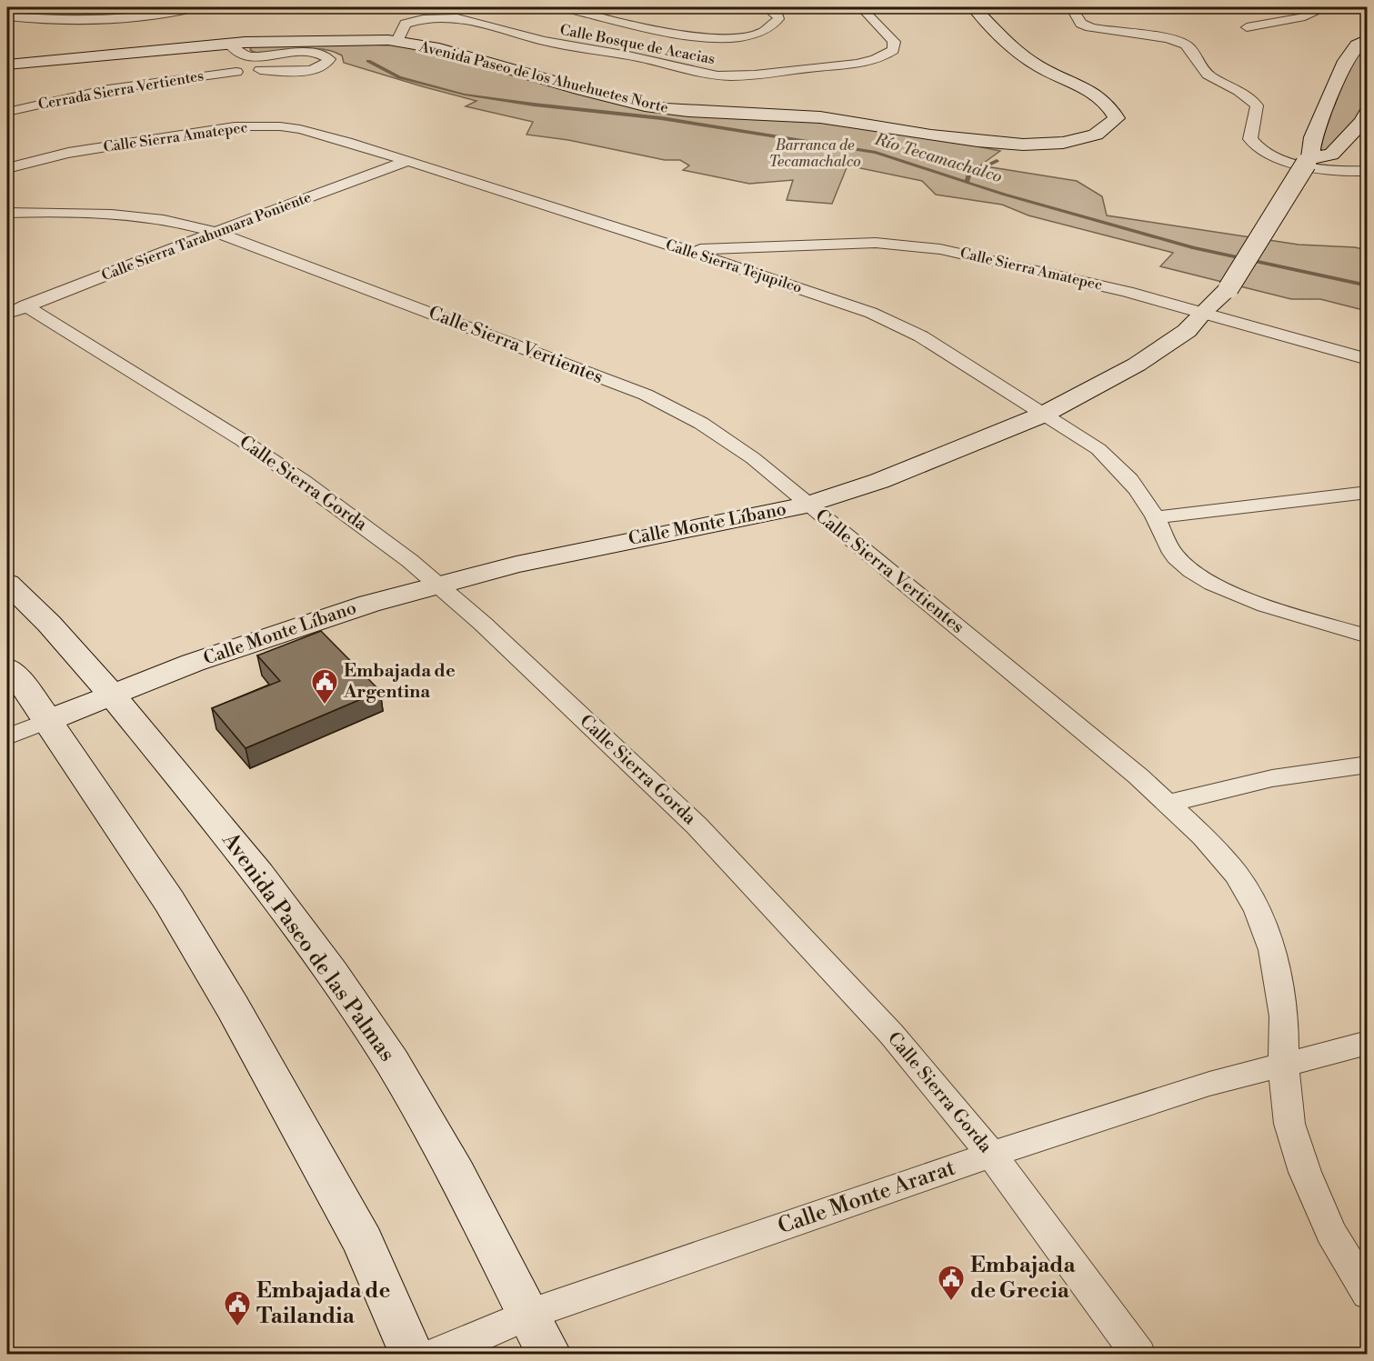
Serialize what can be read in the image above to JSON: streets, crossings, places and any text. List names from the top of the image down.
{
  "streets": {
    "main road": ["Avenida Paseo de los Ahuehuetes Norte", "Calle Monte Líbano", "Avenida Paseo de las Palmas"],
    "street": [
      "Calle Bosque de Acacias",
      "Cerrada Sierra Vertientes",
      "Calle Sierra Amatepec",
      "Calle Sierra Tarahumara Poniente",
      "Calle Sierra Tejupilco",
      "Calle Sierra Vertientes",
      "Calle Sierra Gorda",
      "Calle Monte Ararat"
    ]
  },
  "crossings": [
    ["Calle Bosque de Acacias", "Avenida Paseo de los Ahuehuetes Norte"],
    ["Calle Sierra Amatepec", "Calle Sierra Tarahumara Poniente"],
    ["Calle Sierra Amatepec", "Calle Sierra Tejupilco"],
    ["Calle Sierra Amatepec", "Calle Monte Líbano"],
    ["Calle Sierra Tarahumara Poniente", "Calle Sierra Tejupilco"],
    ["Calle Sierra Tarahumara Poniente", "Calle Sierra Vertientes"],
    ["Calle Sierra Tarahumara Poniente", "Calle Sierra Gorda"],
    ["Calle Sierra Tejupilco", "Calle Monte Líbano"],
    ["Calle Sierra Vertientes", "Calle Monte Líbano"],
    ["Calle Sierra Vertientes", "Calle Monte Ararat"],
    ["Calle Sierra Gorda", "Calle Monte Líbano"],
    ["Calle Sierra Gorda", "Calle Monte Ararat"],
    ["Calle Monte Líbano", "Avenida Paseo de las Palmas"],
    ["Avenida Paseo de las Palmas", "Calle Monte Ararat"]
  ],
  "water": ["Río Tecamachalco"],
  "parks": ["Barranca de Tecamachalco"],
  "places": {
    "public building": ["Embajada de Argentina", "Embajada de Grecia", "Embajada de Tailandia"]
  }
}
